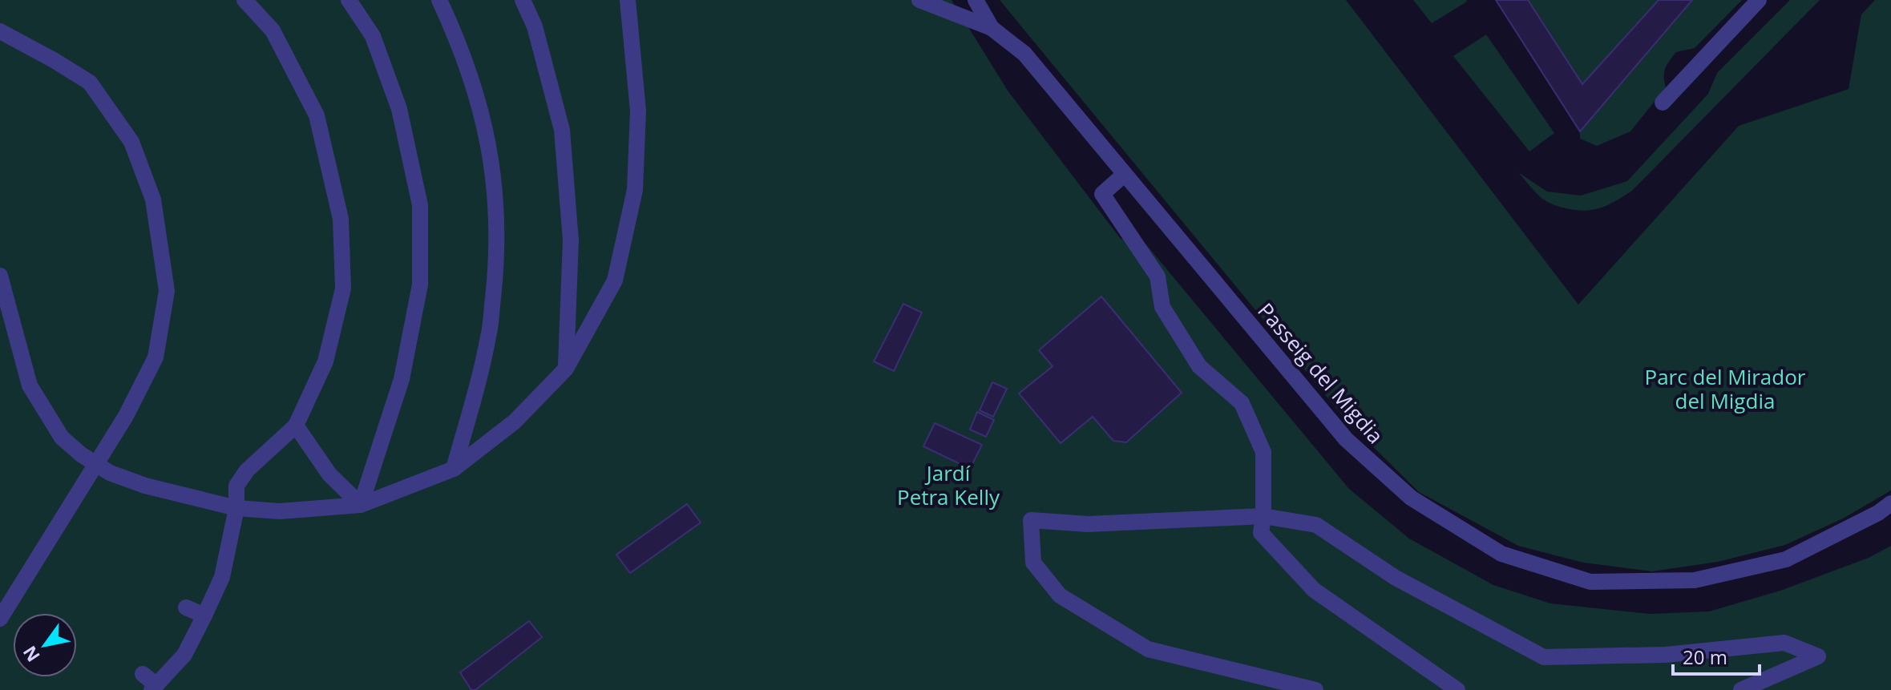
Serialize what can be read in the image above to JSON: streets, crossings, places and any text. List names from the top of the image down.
{
  "streets": {
    "street": ["Passeig del Migdia"]
  },
  "parks": ["Parc del Mirador del Migdia", "Jardí Petra Kelly"],
  "scale_bar": "20 m",
  "north": "bottom left"
}
